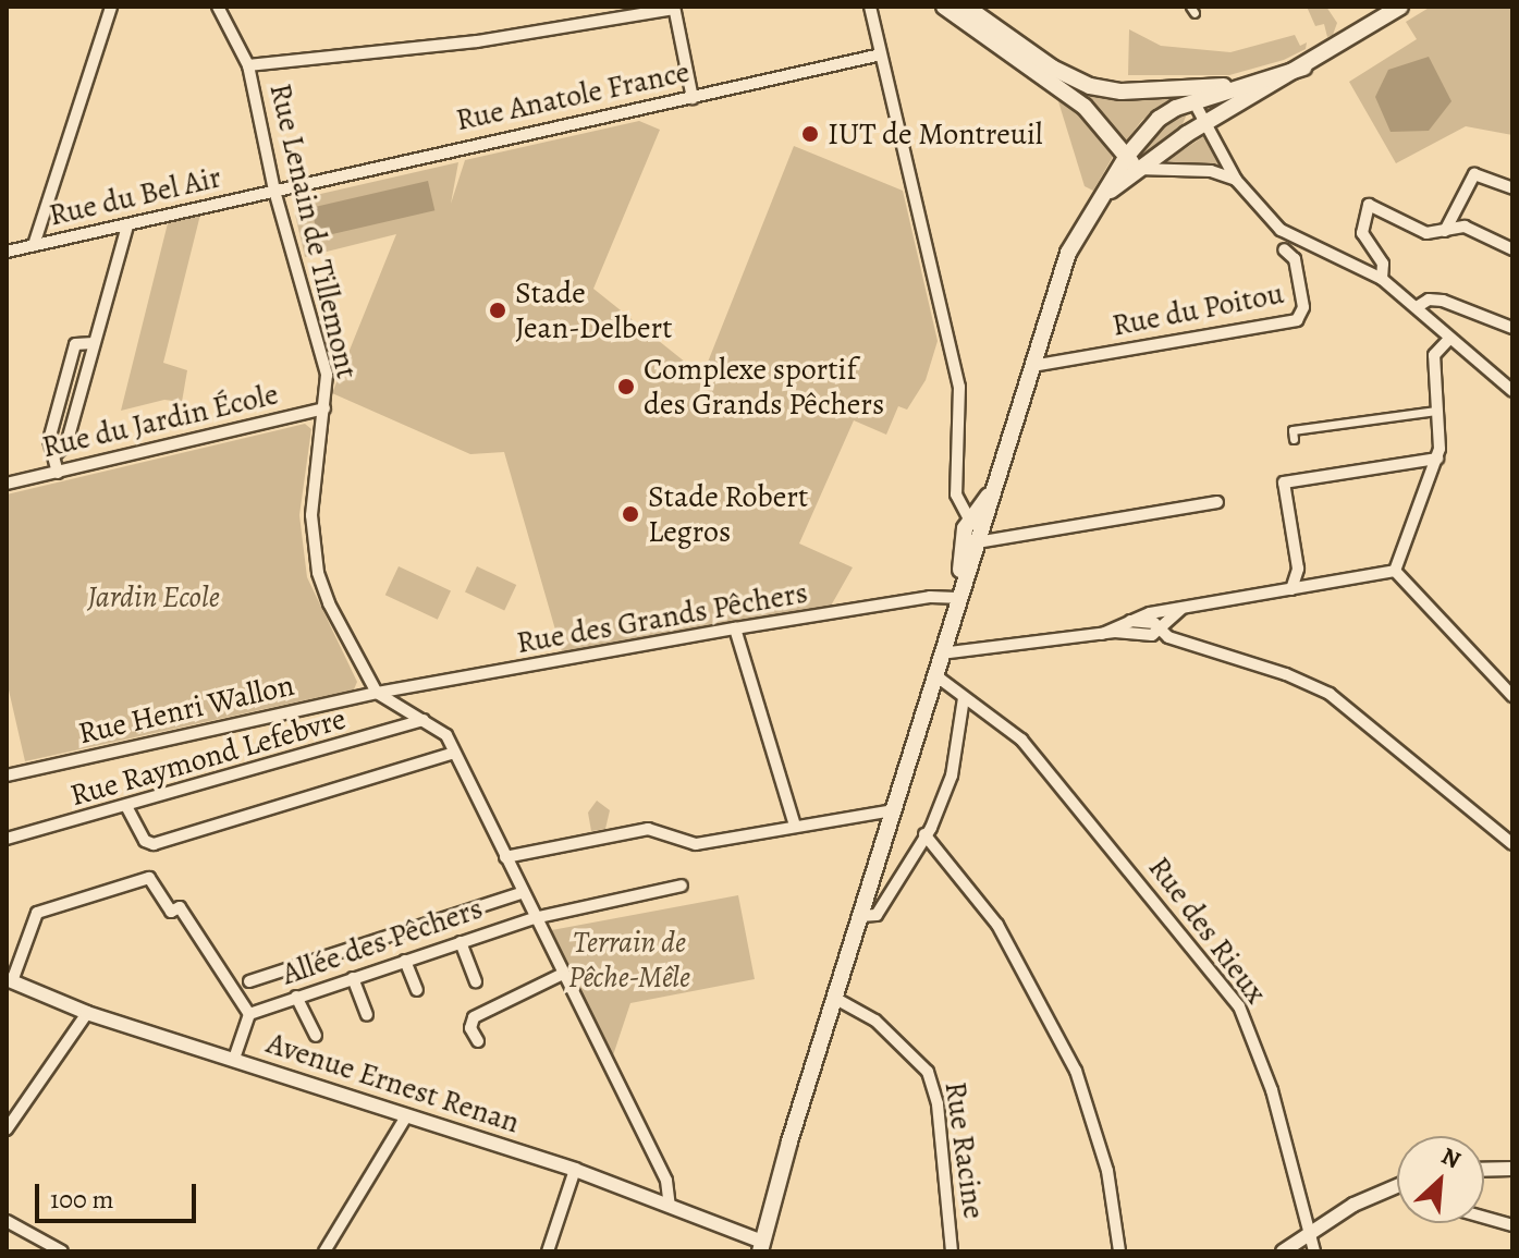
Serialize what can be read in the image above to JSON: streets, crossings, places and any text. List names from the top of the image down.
{
  "streets": {
    "street": [
      "Rue Anatole France",
      "Rue du Bel Air",
      "Rue Lenain de Tillemont",
      "Rue du Poitou",
      "Rue du Jardin École",
      "Rue des Grands Pêchers",
      "Rue Henri Wallon",
      "Rue Raymond Lefebvre",
      "Rue des Rieux",
      "Allée des Pêchers",
      "Avenue Ernest Renan",
      "Rue Racine"
    ]
  },
  "crossings": [
    ["Rue Anatole France", "Rue du Bel Air"],
    ["Rue Anatole France", "Rue Lenain de Tillemont"],
    ["Rue du Bel Air", "Rue Lenain de Tillemont"],
    ["Rue Lenain de Tillemont", "Rue du Jardin École"],
    ["Rue Lenain de Tillemont", "Rue des Grands Pêchers"],
    ["Rue Lenain de Tillemont", "Rue Henri Wallon"],
    ["Rue des Grands Pêchers", "Rue Henri Wallon"]
  ],
  "parks": ["Jardin Ecole", "Terrain de Pêche-Mêle"],
  "places": [
    "IUT de Montreuil",
    "Stade Jean-Delbert",
    "Complexe sportif des Grands Pêchers",
    "Stade Robert Legros"
  ],
  "scale_bar": "100 m",
  "north": "top right"
}
